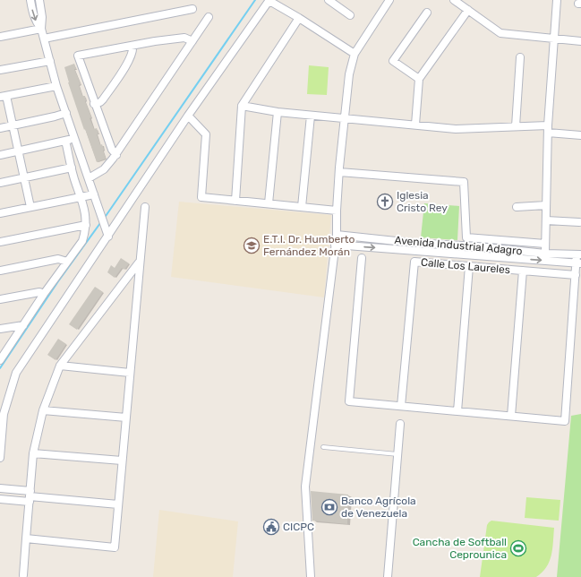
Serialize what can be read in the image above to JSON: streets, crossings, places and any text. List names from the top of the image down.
{
  "streets": {
    "street": ["Avenida Industrial Adagro", "Calle Los Laureles"]
  },
  "places": {
    "church": ["Iglesia Cristo Rey"],
    "school or university": ["E.T.I. Dr. Humberto Fernández Morán"],
    "bank": ["Banco Agrícola de Venezuela"],
    "public building": ["CICPC"],
    "sports": ["Cancha de Softball Ceprounica"]
  }
}
